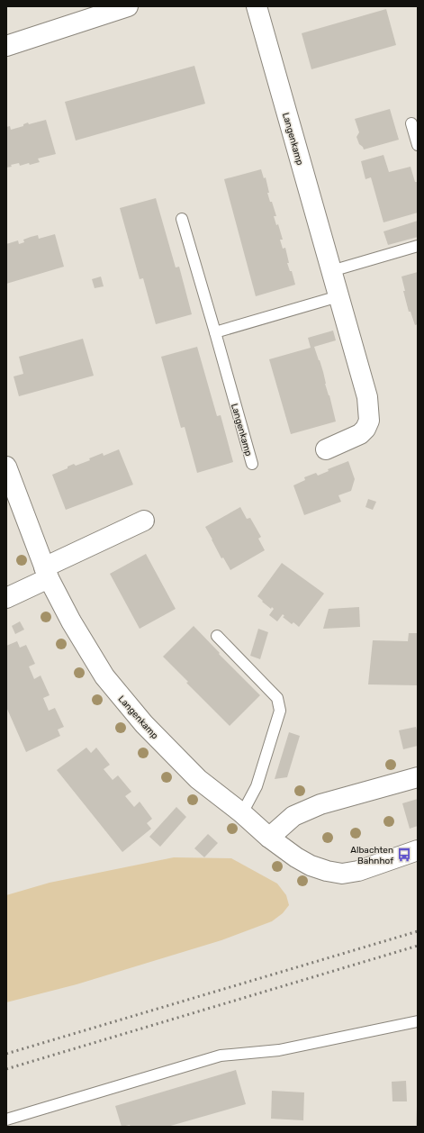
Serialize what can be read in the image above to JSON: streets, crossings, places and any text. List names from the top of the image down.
{
  "streets": {
    "street": ["Langenkamp"]
  },
  "places": {
    "bus stop": ["Albachten Bahnhof"]
  }
}
